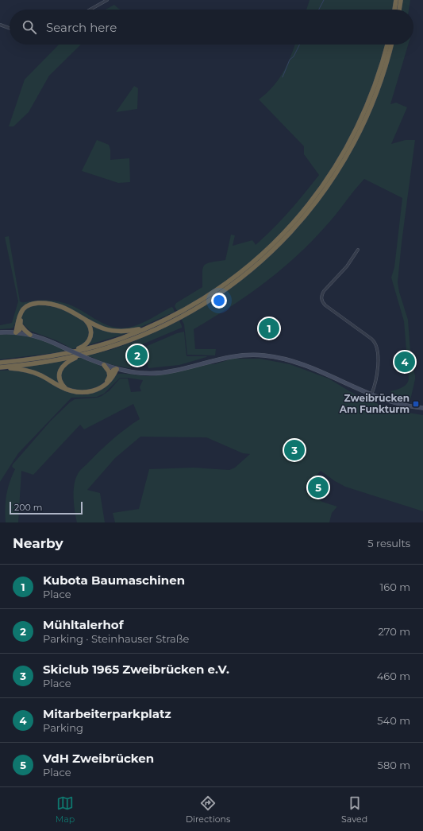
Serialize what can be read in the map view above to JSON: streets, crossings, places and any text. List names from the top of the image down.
{
  "places": {
    "transit": ["Zweibrücken Am Funkturm"]
  },
  "scale_bar": "200 m",
  "page": {
    "search": "Search here",
    "pins": [
      "1",
      "2",
      "4",
      "3",
      "5"
    ],
    "scale": "200 m",
    "heading": ["Nearby", "5 results"],
    "list": [
      {
        "mark": "1",
        "name": "Kubota Baumaschinen",
        "note": "Place",
        "value": "160 m"
      },
      {
        "mark": "2",
        "name": "Mühltalerhof",
        "note": "Parking · Steinhauser Straße",
        "value": "270 m"
      },
      {
        "mark": "3",
        "name": "Skiclub 1965 Zweibrücken e.V.",
        "note": "Place",
        "value": "460 m"
      },
      {
        "mark": "4",
        "name": "Mitarbeiterparkplatz",
        "note": "Parking",
        "value": "540 m"
      },
      {
        "mark": "5",
        "name": "VdH Zweibrücken",
        "note": "Place",
        "value": "580 m"
      }
    ],
    "nav": ["Map", "Directions", "Saved"]
  }
}
